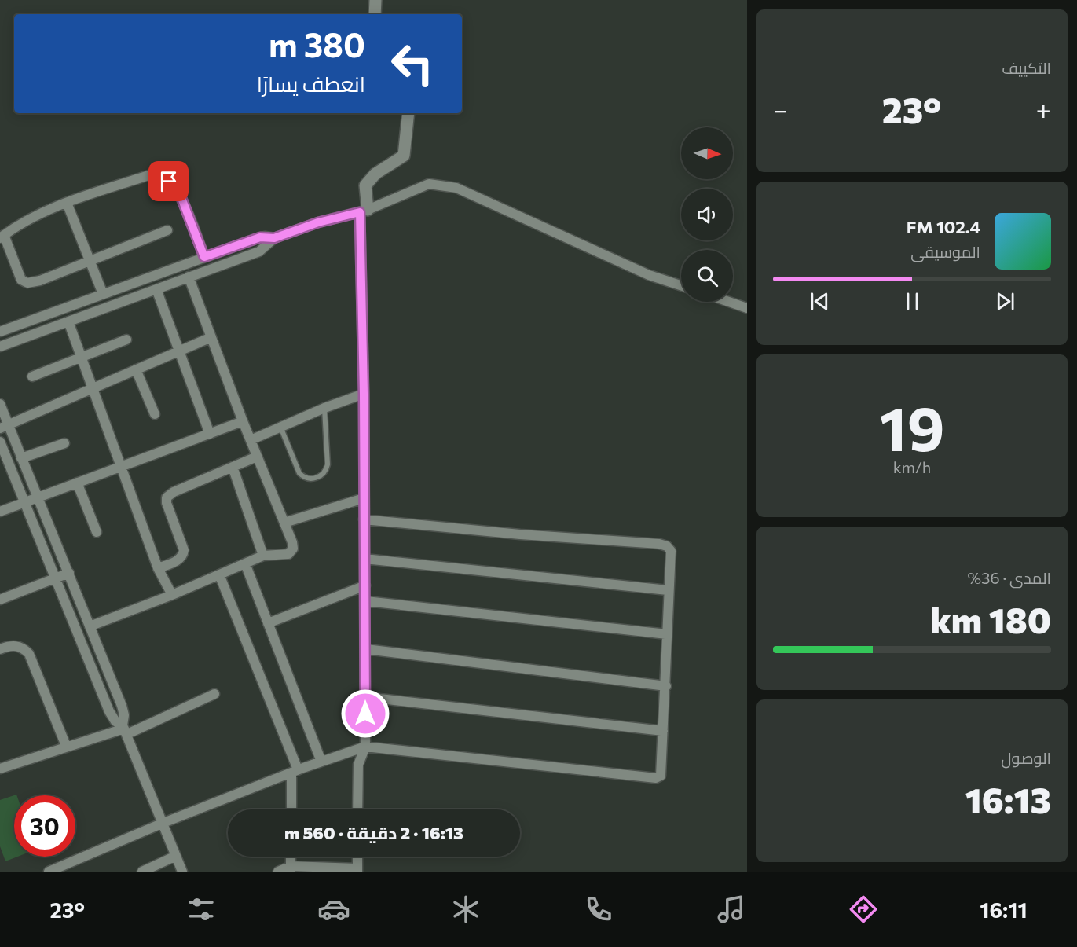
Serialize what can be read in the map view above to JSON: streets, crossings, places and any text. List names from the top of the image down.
{
  "north": "right",
  "page": {
    "tile": [
      "التكييف",
      ["19", "km/h"],
      ["المدى · 36%", "180 km"],
      ["الوصول", "16:13"]
    ],
    "turn": ["380 m", "انعطف يسارًا"],
    "heat": ["−", "23°", "+"],
    "song": ["102.4 FM", "الموسيقى"],
    "limit": "30",
    "trip": "16:13 · 2 دقيقة · 560 m",
    "tabs": ["16:11", "23°"]
  }
}
